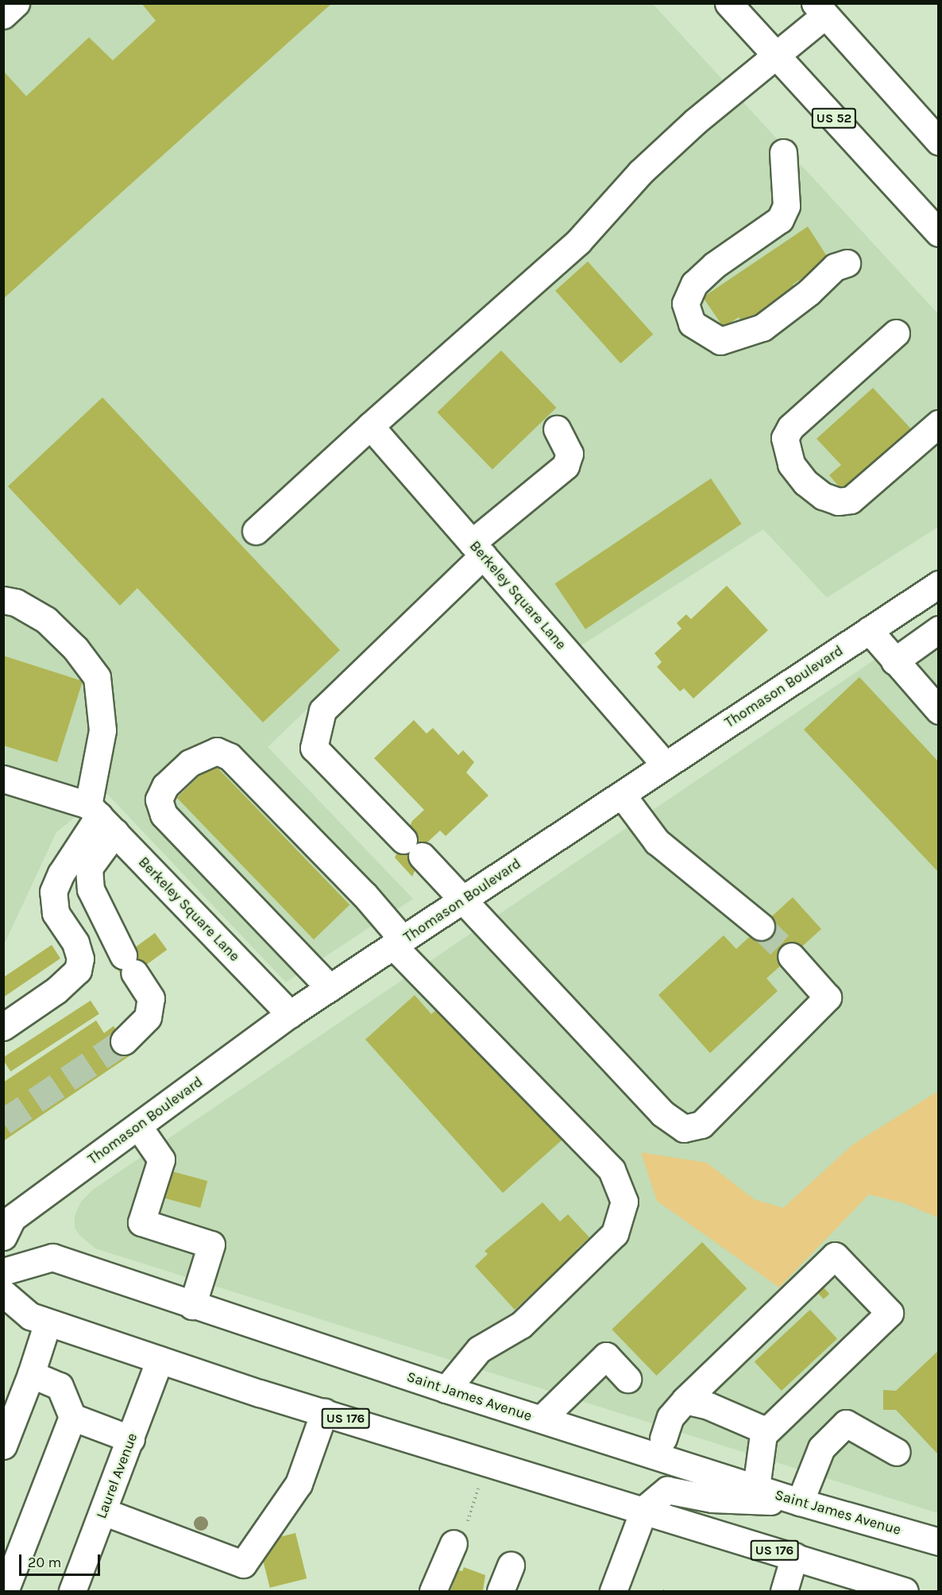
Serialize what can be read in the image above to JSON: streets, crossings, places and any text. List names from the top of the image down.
{
  "streets": {
    "main road": [
      "US 52",
      "Berkeley Square Lane",
      "Thomason Boulevard",
      "Saint James Avenue",
      "US 176",
      "Laurel Avenue"
    ]
  },
  "crossings": [
    ["Berkeley Square Lane", "Thomason Boulevard"],
    ["US 176", "Laurel Avenue"]
  ],
  "scale_bar": "20 m"
}
